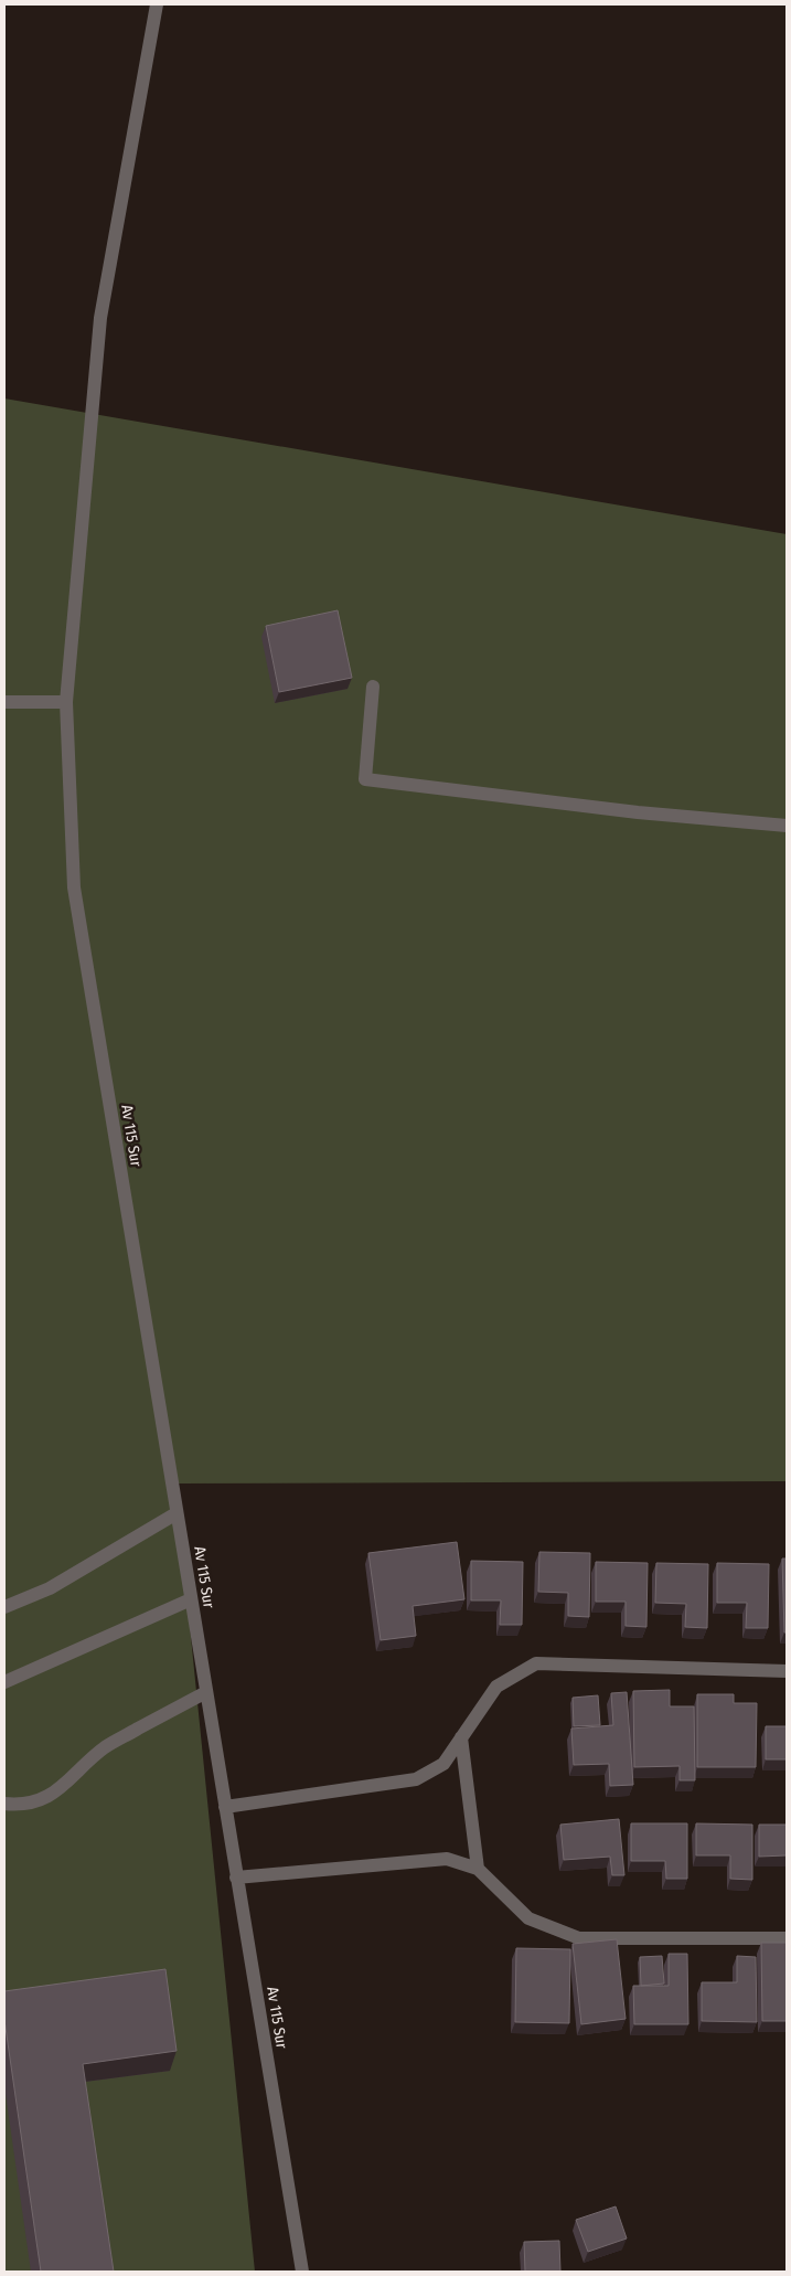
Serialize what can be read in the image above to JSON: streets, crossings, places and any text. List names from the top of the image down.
{
  "streets": {
    "street": ["Av 115 Sur"]
  }
}
